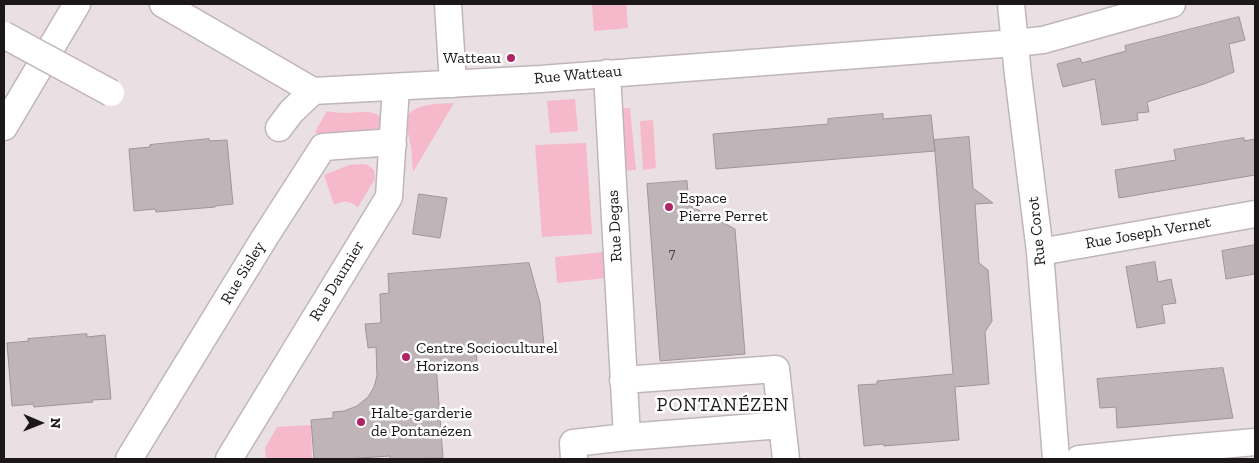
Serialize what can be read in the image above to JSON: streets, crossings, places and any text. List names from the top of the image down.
{
  "streets": {
    "street": [
      "Rue Watteau",
      "Rue Degas",
      "Rue Corot",
      "Rue Joseph Vernet",
      "Rue Sisley",
      "Rue Daumier"
    ]
  },
  "crossings": [
    ["Rue Watteau", "Rue Degas"],
    ["Rue Watteau", "Rue Corot"],
    ["Rue Watteau", "Rue Daumier"],
    ["Rue Corot", "Rue Joseph Vernet"],
    ["Rue Sisley", "Rue Daumier"]
  ],
  "districts": ["PONTANÉZEN"],
  "places": [
    "Watteau",
    "Espace Pierre Perret",
    "Centre Socioculturel Horizons",
    "Halte-garderie de Pontanézen"
  ],
  "house_numbers": ["7"],
  "north": "right"
}
